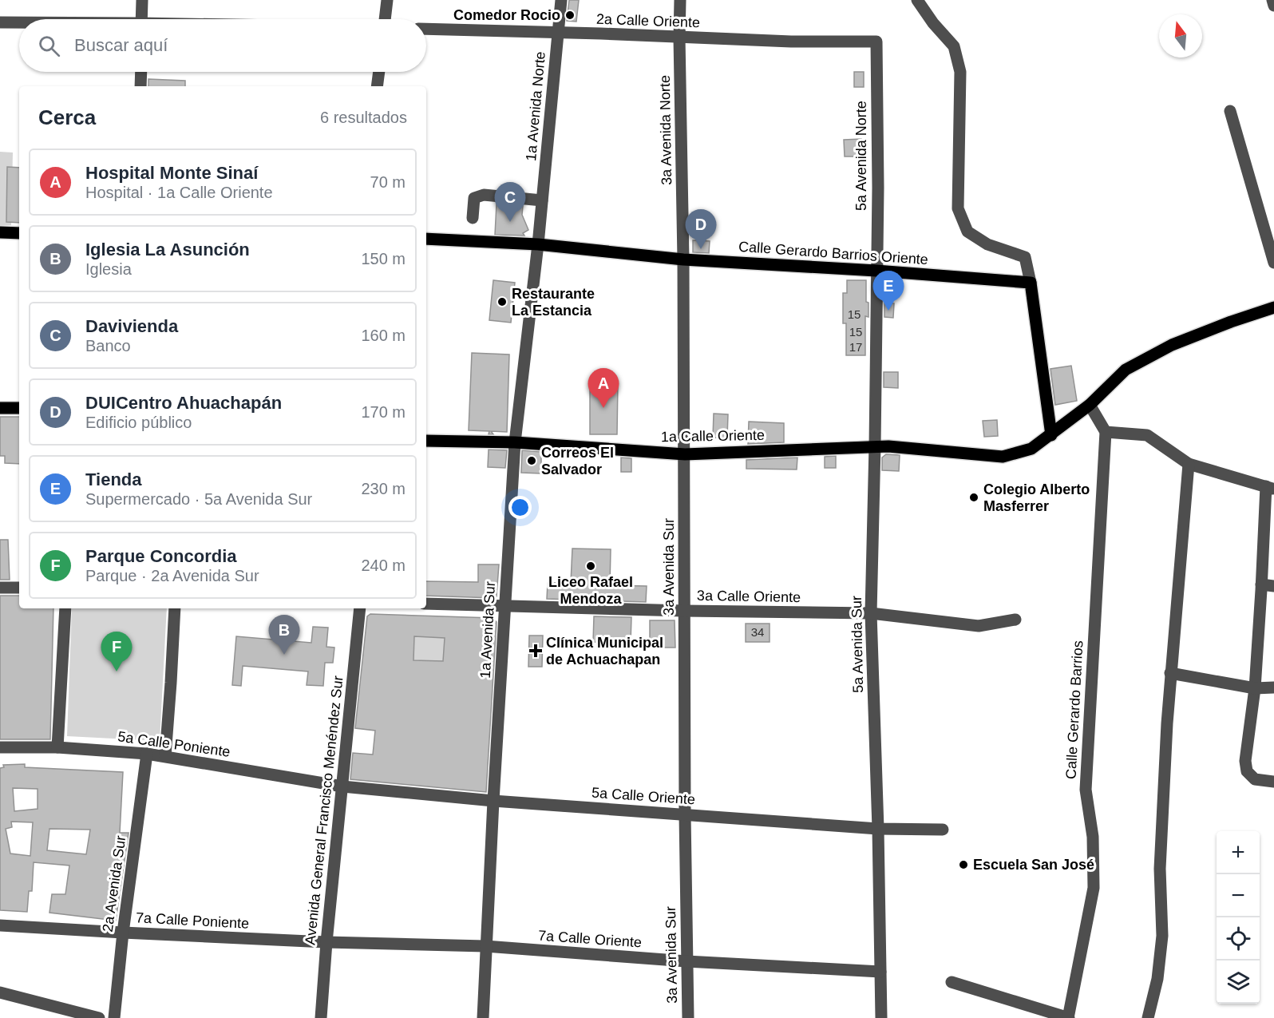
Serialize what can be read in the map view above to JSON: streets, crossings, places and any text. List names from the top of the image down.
{
  "streets": {
    "main road": ["Calle Gerardo Barrios Oriente", "1a Calle Oriente"],
    "street": [
      "2a Calle Oriente",
      "1a Avenida Norte",
      "3a Avenida Norte",
      "5a Avenida Norte",
      "3a Avenida Sur",
      "3a Calle Oriente",
      "1a Avenida Sur",
      "5a Avenida Sur",
      "Calle Gerardo Barrios",
      "5a Calle Poniente",
      "5a Calle Oriente",
      "Avenida General Francisco Menéndez Sur",
      "2a Avenida Sur",
      "7a Calle Poniente",
      "7a Calle Oriente"
    ]
  },
  "crossings": [
    ["2a Calle Oriente", "1a Avenida Norte"],
    ["2a Calle Oriente", "3a Avenida Norte"],
    ["2a Calle Oriente", "5a Avenida Norte"],
    ["1a Avenida Norte", "Calle Gerardo Barrios Oriente"],
    ["1a Avenida Norte", "1a Avenida Sur"],
    ["3a Avenida Norte", "Calle Gerardo Barrios Oriente"],
    ["3a Avenida Norte", "3a Avenida Sur"],
    ["5a Avenida Norte", "Calle Gerardo Barrios Oriente"],
    ["5a Avenida Norte", "5a Avenida Sur"],
    ["Calle Gerardo Barrios Oriente", "3a Avenida Sur"],
    ["Calle Gerardo Barrios Oriente", "1a Avenida Sur"],
    ["Calle Gerardo Barrios Oriente", "5a Avenida Sur"],
    ["1a Calle Oriente", "3a Avenida Sur"],
    ["1a Calle Oriente", "1a Avenida Sur"],
    ["1a Calle Oriente", "5a Avenida Sur"],
    ["3a Avenida Sur", "3a Calle Oriente"],
    ["3a Avenida Sur", "5a Calle Oriente"],
    ["3a Avenida Sur", "7a Calle Oriente"],
    ["3a Calle Oriente", "1a Avenida Sur"],
    ["3a Calle Oriente", "5a Avenida Sur"],
    ["1a Avenida Sur", "5a Calle Oriente"],
    ["1a Avenida Sur", "7a Calle Oriente"],
    ["5a Avenida Sur", "5a Calle Oriente"],
    ["5a Avenida Sur", "7a Calle Oriente"],
    ["5a Calle Poniente", "5a Calle Oriente"],
    ["5a Calle Poniente", "Avenida General Francisco Menéndez Sur"],
    ["5a Calle Poniente", "2a Avenida Sur"],
    ["5a Calle Oriente", "Avenida General Francisco Menéndez Sur"],
    ["Avenida General Francisco Menéndez Sur", "7a Calle Poniente"],
    ["Avenida General Francisco Menéndez Sur", "7a Calle Oriente"],
    ["2a Avenida Sur", "7a Calle Poniente"],
    ["7a Calle Poniente", "7a Calle Oriente"]
  ],
  "places": {
    "other": [
      "Comedor Rocio",
      "Restaurante La Estancia",
      "Correos El Salvador",
      "Colegio Alberto Masferrer",
      "Liceo Rafael Mendoza",
      "Escuela San José"
    ],
    "health": ["Clínica Municipal de Achuachapan"]
  },
  "house_numbers": [
    "15",
    "15",
    "17",
    "34"
  ],
  "north": "top",
  "page": {
    "search": "Buscar aquí",
    "heading": ["Cerca", "6 resultados"],
    "list": [
      {
        "mark": "A",
        "name": "Hospital Monte Sinaí",
        "note": "Hospital · 1a Calle Oriente",
        "value": "70 m"
      },
      {
        "mark": "B",
        "name": "Iglesia La Asunción",
        "note": "Iglesia",
        "value": "150 m"
      },
      {
        "mark": "C",
        "name": "Davivienda",
        "note": "Banco",
        "value": "160 m"
      },
      {
        "mark": "D",
        "name": "DUICentro Ahuachapán",
        "note": "Edificio público",
        "value": "170 m"
      },
      {
        "mark": "E",
        "name": "Tienda",
        "note": "Supermercado · 5a Avenida Sur",
        "value": "230 m"
      },
      {
        "mark": "F",
        "name": "Parque Concordia",
        "note": "Parque · 2a Avenida Sur",
        "value": "240 m"
      }
    ],
    "pins": [
      "C",
      "D",
      "E",
      "A",
      "B",
      "F"
    ],
    "map_buttons": ["+", "−"]
  }
}
